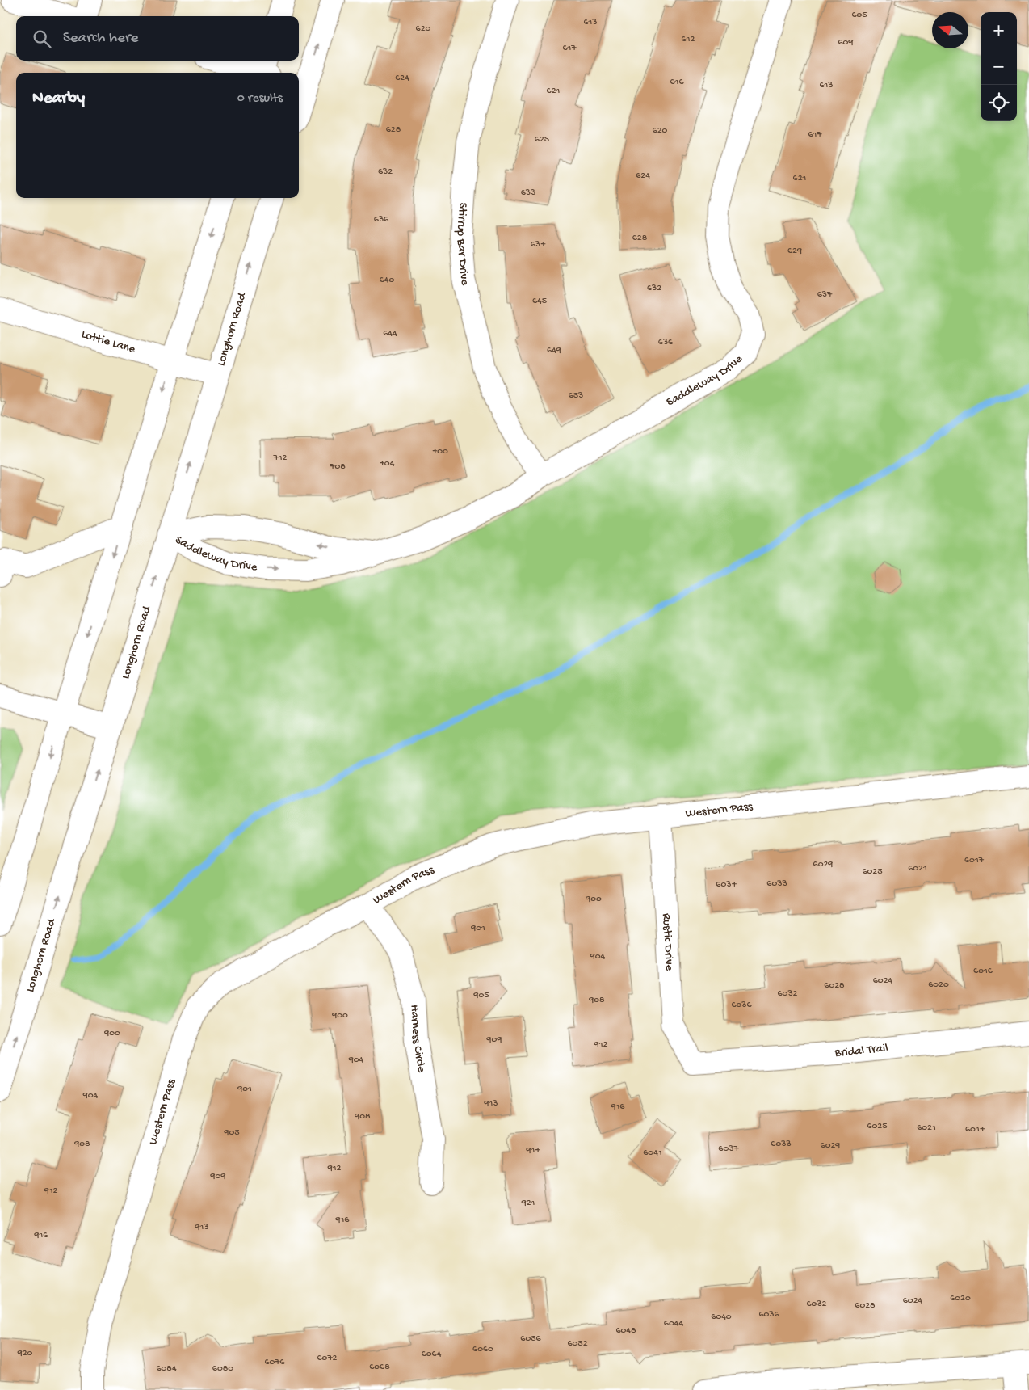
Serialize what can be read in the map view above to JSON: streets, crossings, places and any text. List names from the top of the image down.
{
  "streets": {
    "street": [
      "Stirrup Bar Drive",
      "Longhorn Road",
      "Lottie Lane",
      "Saddleway Drive",
      "Western Pass",
      "Rustic Drive",
      "Harness Circle",
      "Bridal Trail"
    ]
  },
  "crossings": [
    ["Stirrup Bar Drive", "Saddleway Drive"],
    ["Longhorn Road", "Lottie Lane"],
    ["Longhorn Road", "Saddleway Drive"],
    ["Western Pass", "Rustic Drive"],
    ["Western Pass", "Harness Circle"],
    ["Rustic Drive", "Bridal Trail"]
  ],
  "house_numbers": [
    "605",
    "613",
    "620",
    "612",
    "609",
    "617",
    "624",
    "616",
    "613",
    "621",
    "628",
    "620",
    "617",
    "625",
    "632",
    "624",
    "621",
    "633",
    "636",
    "628",
    "637",
    "629",
    "640",
    "632",
    "637",
    "645",
    "644",
    "636",
    "649",
    "653",
    "700",
    "712",
    "704",
    "708",
    "6017",
    "6029",
    "6021",
    "6025",
    "6033",
    "6037",
    "900",
    "901",
    "904",
    "6016",
    "6024",
    "6020",
    "6028",
    "6032",
    "905",
    "908",
    "6036",
    "900",
    "900",
    "909",
    "912",
    "904",
    "901",
    "904",
    "913",
    "916",
    "908",
    "6025",
    "6021",
    "6017",
    "905",
    "908",
    "6033",
    "6029",
    "6037",
    "917",
    "6041",
    "912",
    "909",
    "912",
    "921",
    "916",
    "913",
    "916",
    "6020",
    "6024",
    "6032",
    "6028",
    "6036",
    "6040",
    "6044",
    "6048",
    "6056",
    "6052",
    "6060",
    "920",
    "6064",
    "6072",
    "6076",
    "6068",
    "6084",
    "6080"
  ],
  "north": "left",
  "page": {
    "map_buttons": ["+", "−"],
    "search": "Search here",
    "heading": ["Nearby", "0 results"]
  }
}
